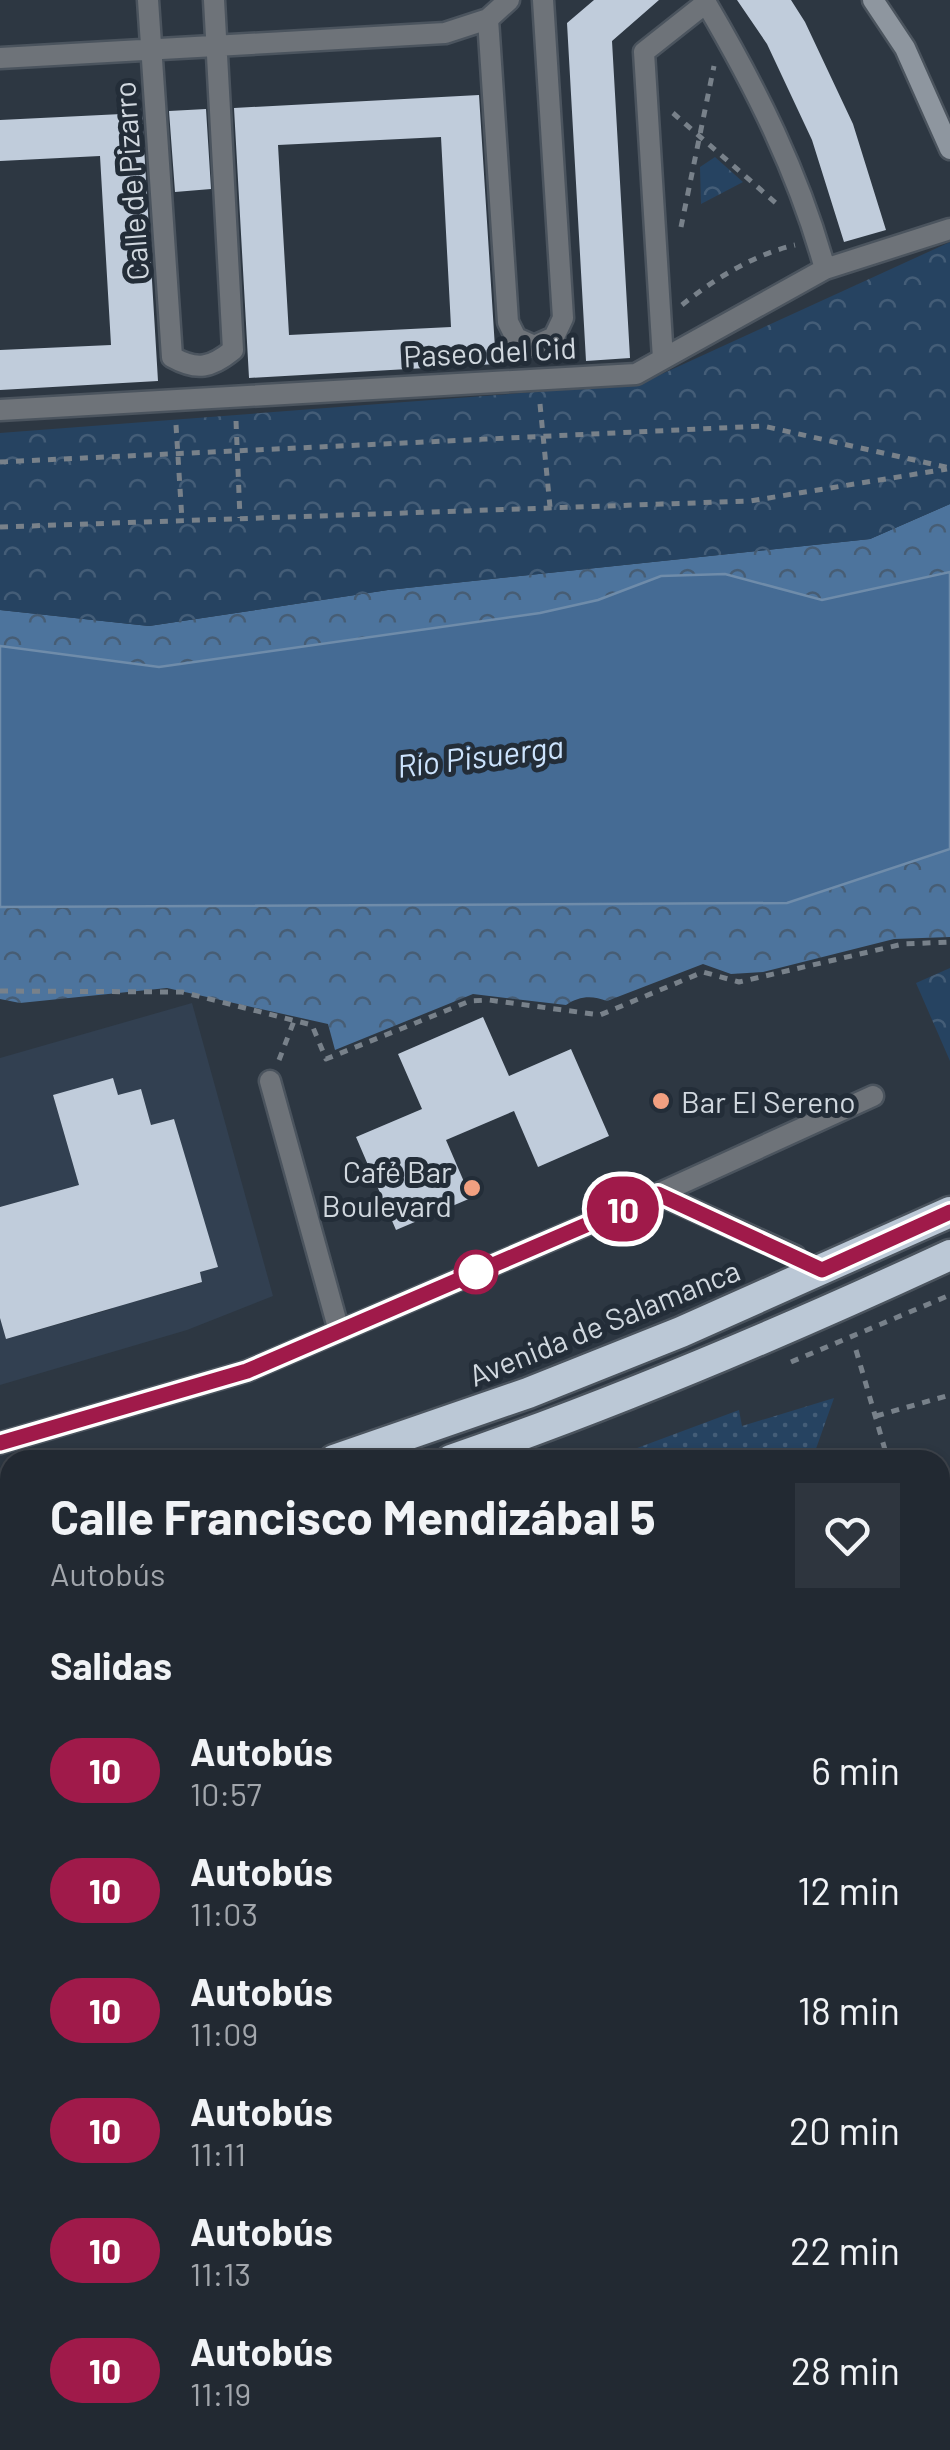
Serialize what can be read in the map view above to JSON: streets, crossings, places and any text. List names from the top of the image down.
{
  "streets": {
    "highway": ["Avenida de Salamanca"],
    "street": ["Calle de Pizarro", "Paseo del Cid"]
  },
  "water": ["Río Pisuerga"],
  "places": ["Bar El Sereno", "Café Bar Boulevard"],
  "lines": ["bus line 10"],
  "page": {
    "on_map": "10",
    "heading": [
      ["Calle Francisco Mendizábal 5", "Autobús"],
      "Salidas"
    ],
    "list": [
      {
        "mark": "10",
        "name": "Autobús",
        "note": "10:57",
        "value": "6 min"
      },
      {
        "mark": "10",
        "name": "Autobús",
        "note": "11:03",
        "value": "12 min"
      },
      {
        "mark": "10",
        "name": "Autobús",
        "note": "11:09",
        "value": "18 min"
      },
      {
        "mark": "10",
        "name": "Autobús",
        "note": "11:11",
        "value": "20 min"
      },
      {
        "mark": "10",
        "name": "Autobús",
        "note": "11:13",
        "value": "22 min"
      },
      {
        "mark": "10",
        "name": "Autobús",
        "note": "11:19",
        "value": "28 min"
      }
    ]
  }
}
